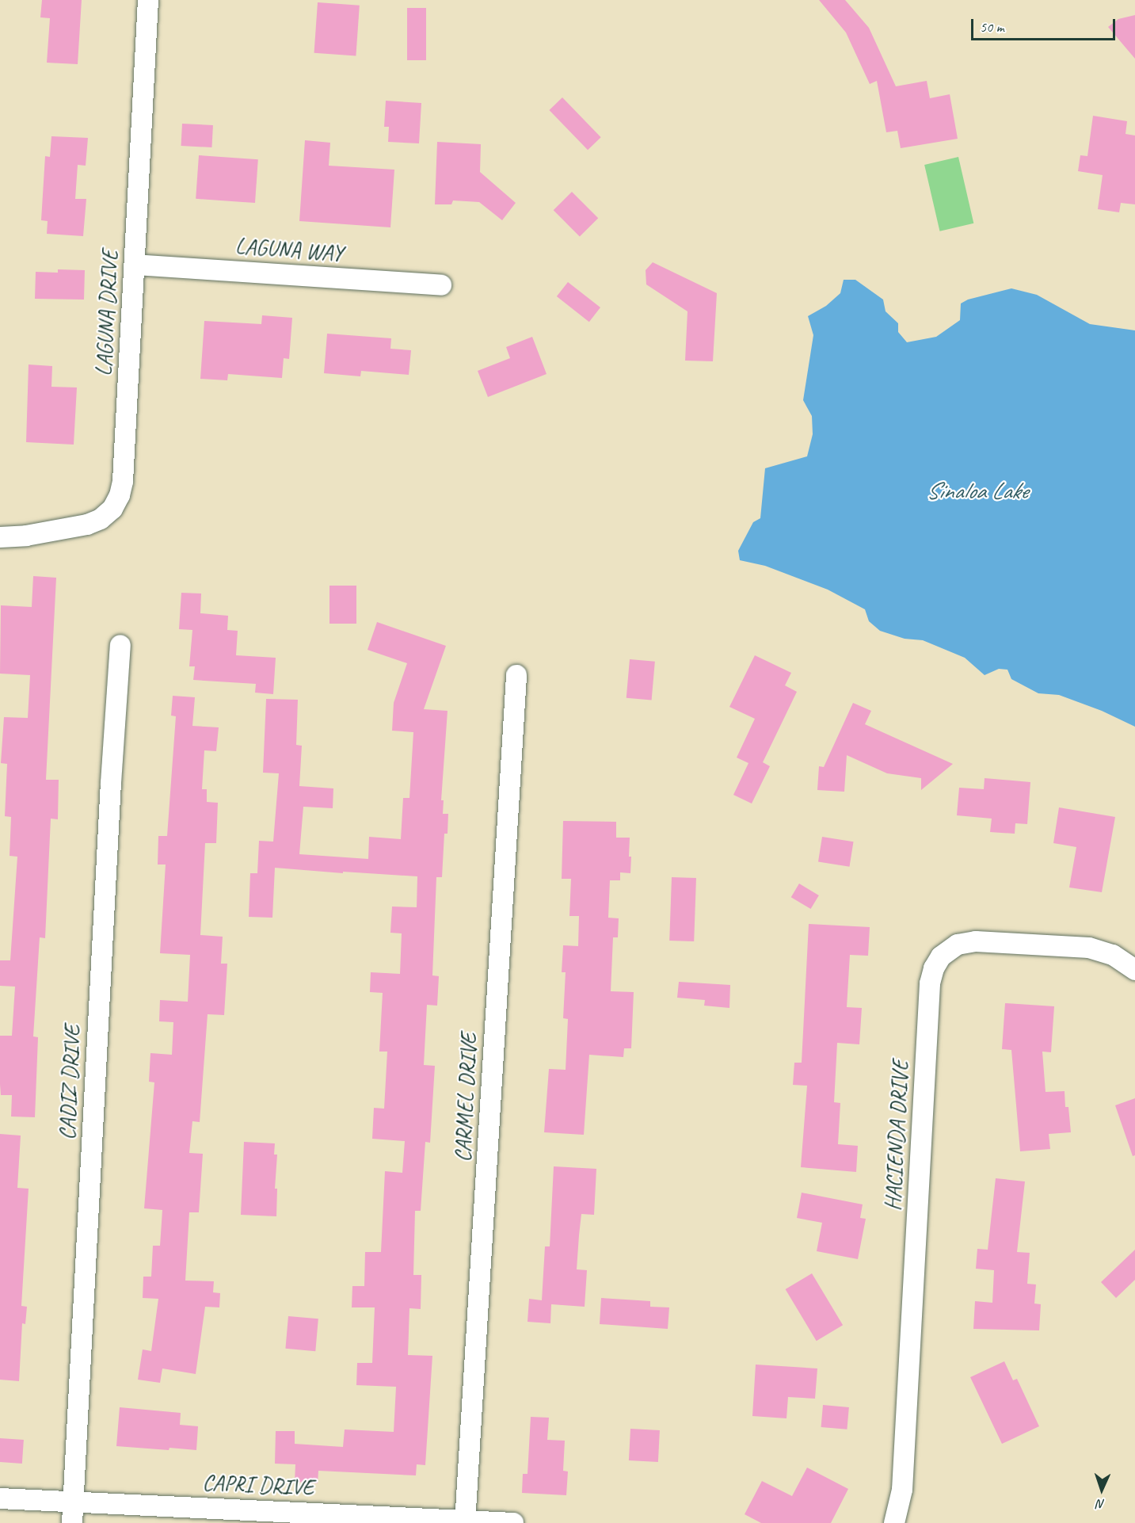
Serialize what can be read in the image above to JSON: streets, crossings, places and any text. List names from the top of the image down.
{
  "streets": {
    "street": [
      "LAGUNA WAY",
      "LAGUNA DRIVE",
      "CADIZ DRIVE",
      "CARMEL DRIVE",
      "HACIENDA DRIVE",
      "CAPRI DRIVE"
    ]
  },
  "crossings": [
    ["LAGUNA WAY", "LAGUNA DRIVE"],
    ["CADIZ DRIVE", "CAPRI DRIVE"],
    ["CARMEL DRIVE", "CAPRI DRIVE"]
  ],
  "water": ["Sinaloa Lake"],
  "scale_bar": "50 m",
  "north": "bottom"
}
